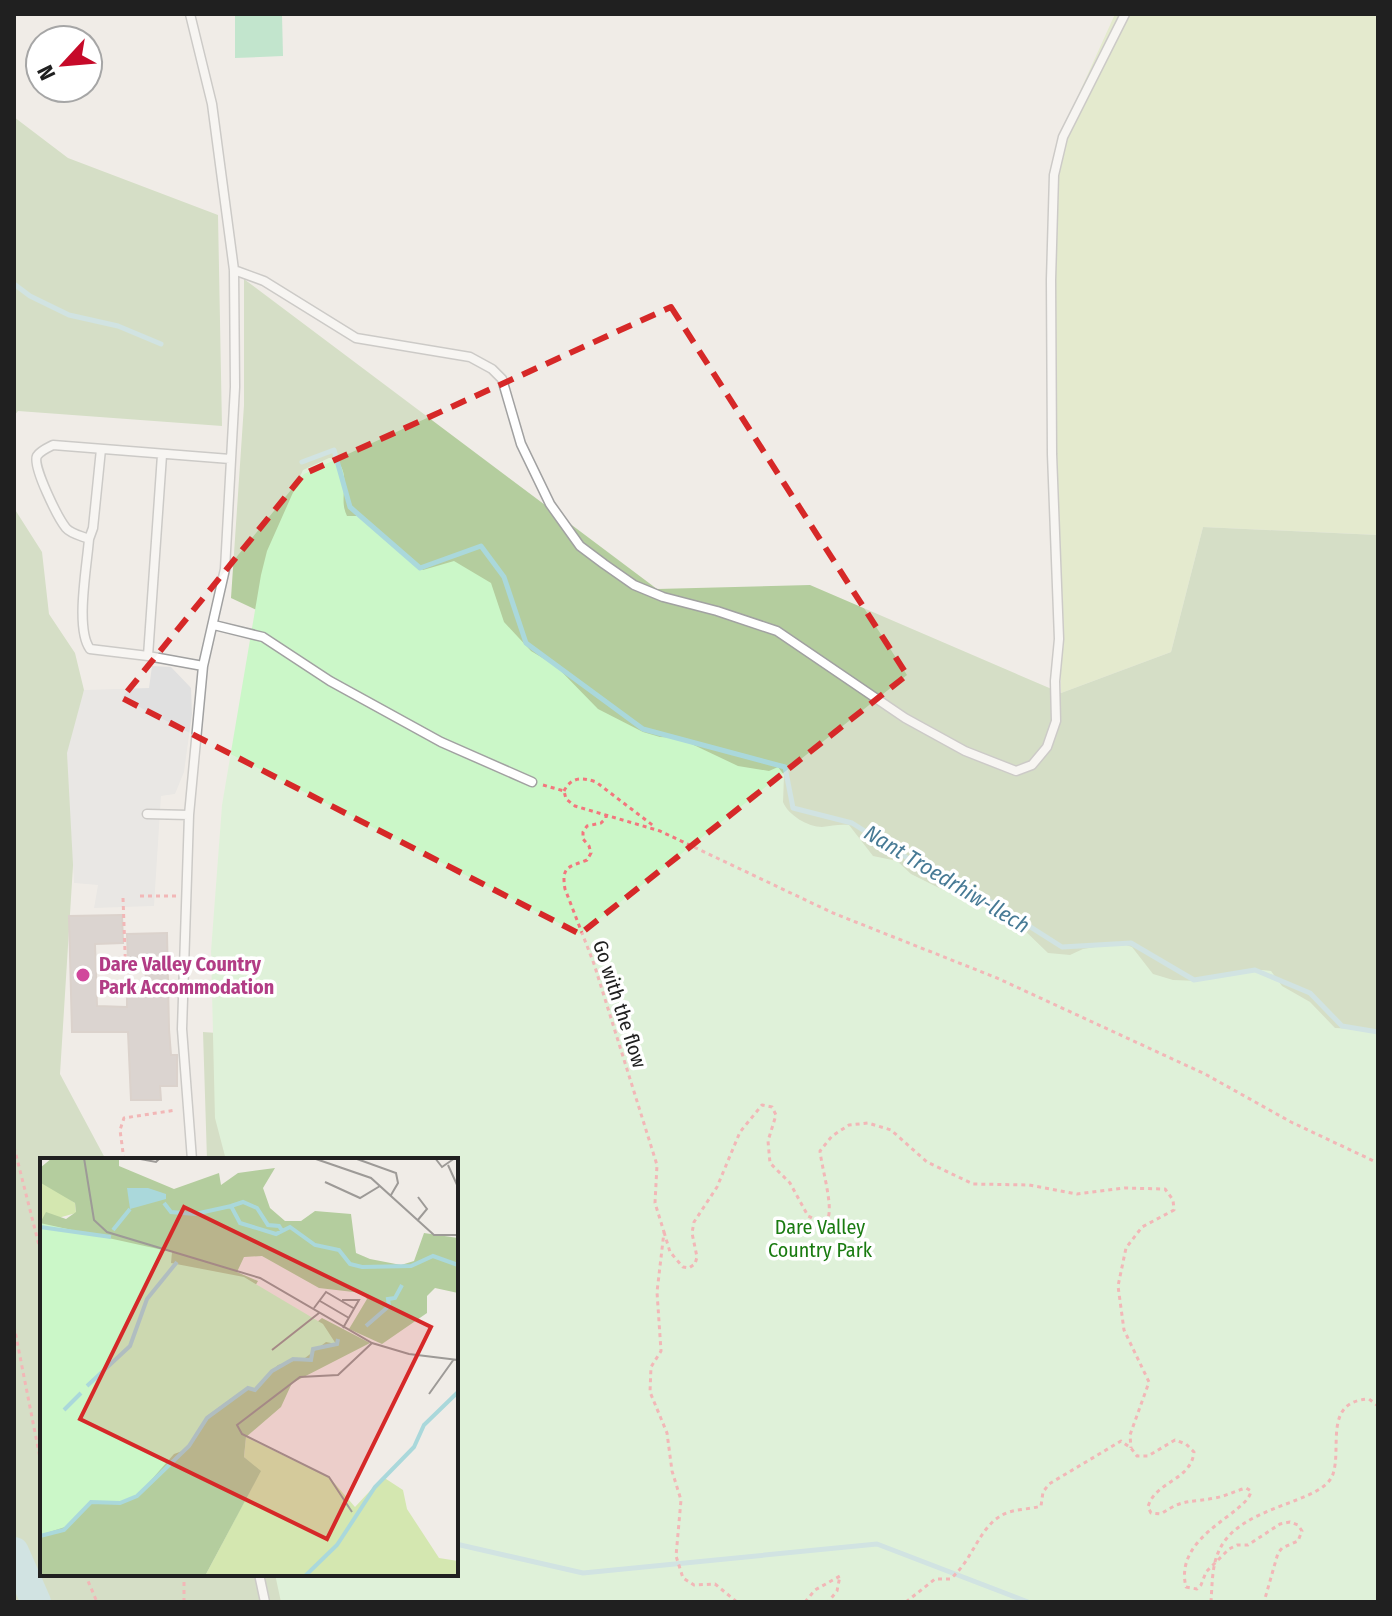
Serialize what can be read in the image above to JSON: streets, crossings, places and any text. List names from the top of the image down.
{
  "streets": {
    "path": ["Go with the flow"]
  },
  "water": ["Nant Troedrhiw-llech"],
  "parks": ["Dare Valley Country Park"],
  "places": ["Dare Valley Country Park Accommodation"],
  "north": "bottom left"
}
